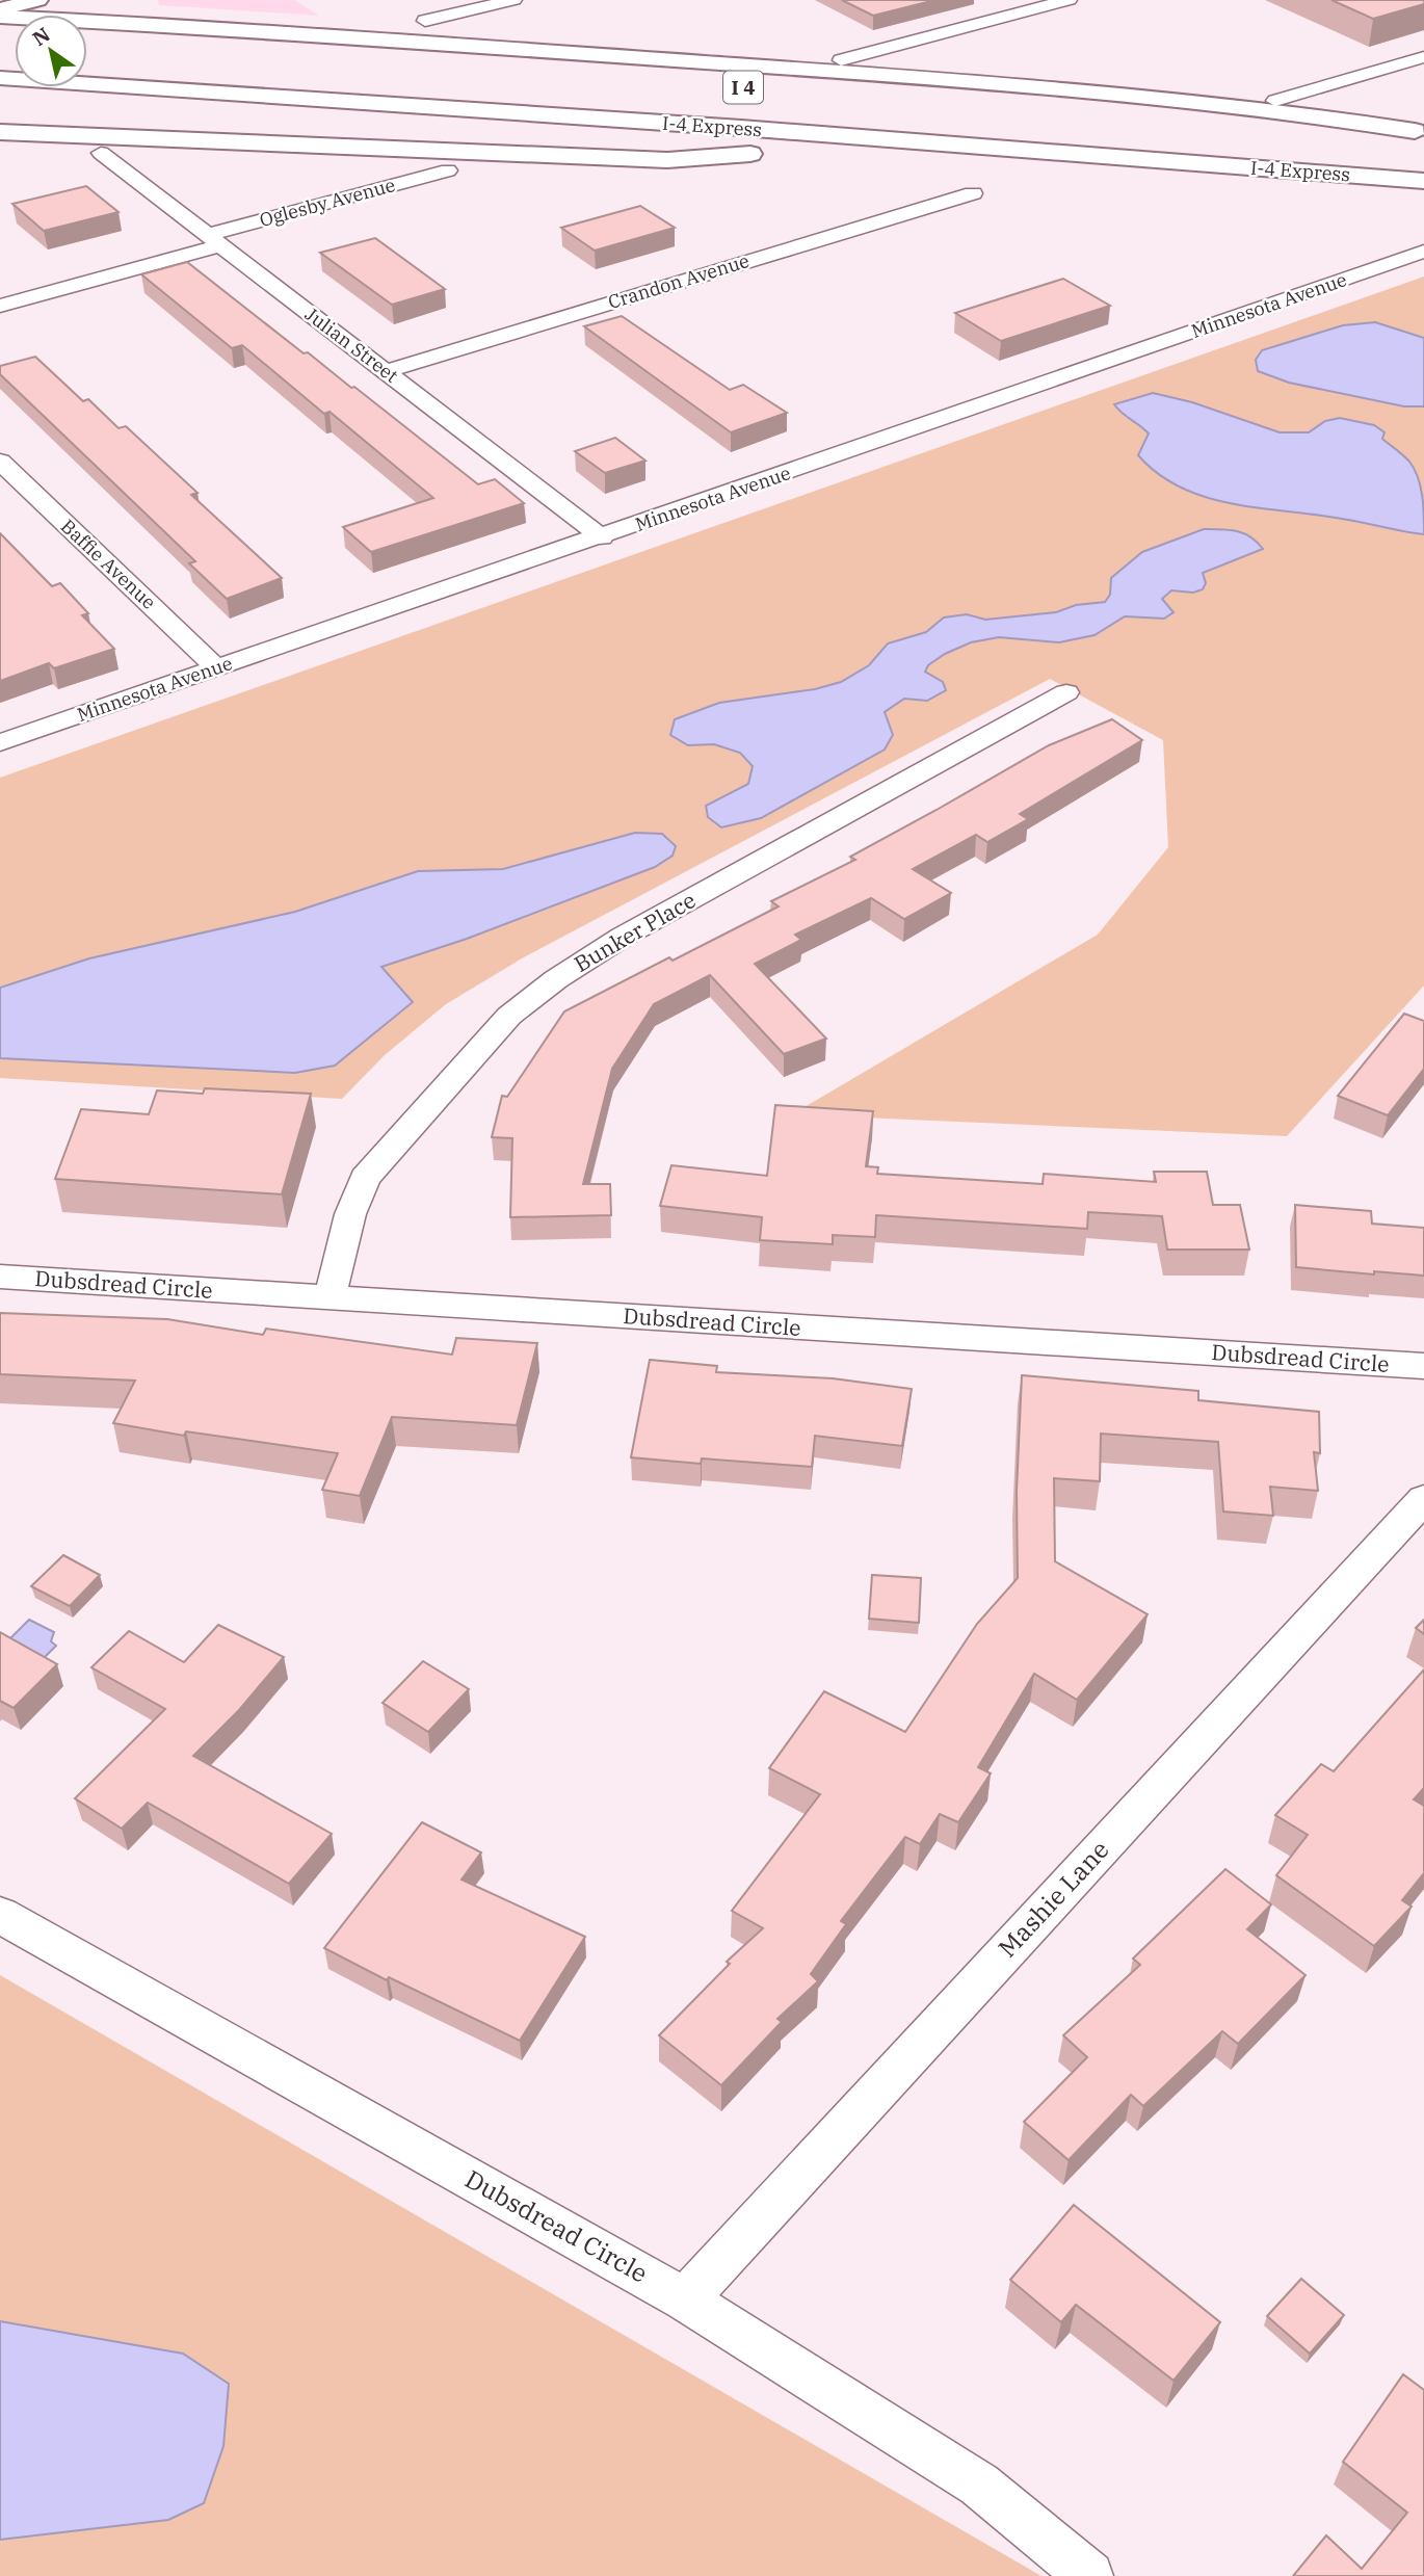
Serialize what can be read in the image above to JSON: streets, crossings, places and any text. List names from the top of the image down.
{
  "streets": {
    "main road": ["I-4 Express"],
    "street": [
      "Oglesby Avenue",
      "Crandon Avenue",
      "Minnesota Avenue",
      "Julian Street",
      "Baffie Avenue",
      "Bunker Place",
      "Dubsdread Circle",
      "Mashie Lane"
    ]
  },
  "crossings": [
    ["Oglesby Avenue", "Julian Street"],
    ["Crandon Avenue", "Julian Street"],
    ["Minnesota Avenue", "Julian Street"],
    ["Minnesota Avenue", "Baffie Avenue"],
    ["Bunker Place", "Dubsdread Circle"],
    ["Dubsdread Circle", "Mashie Lane"]
  ],
  "north": "top left"
}
